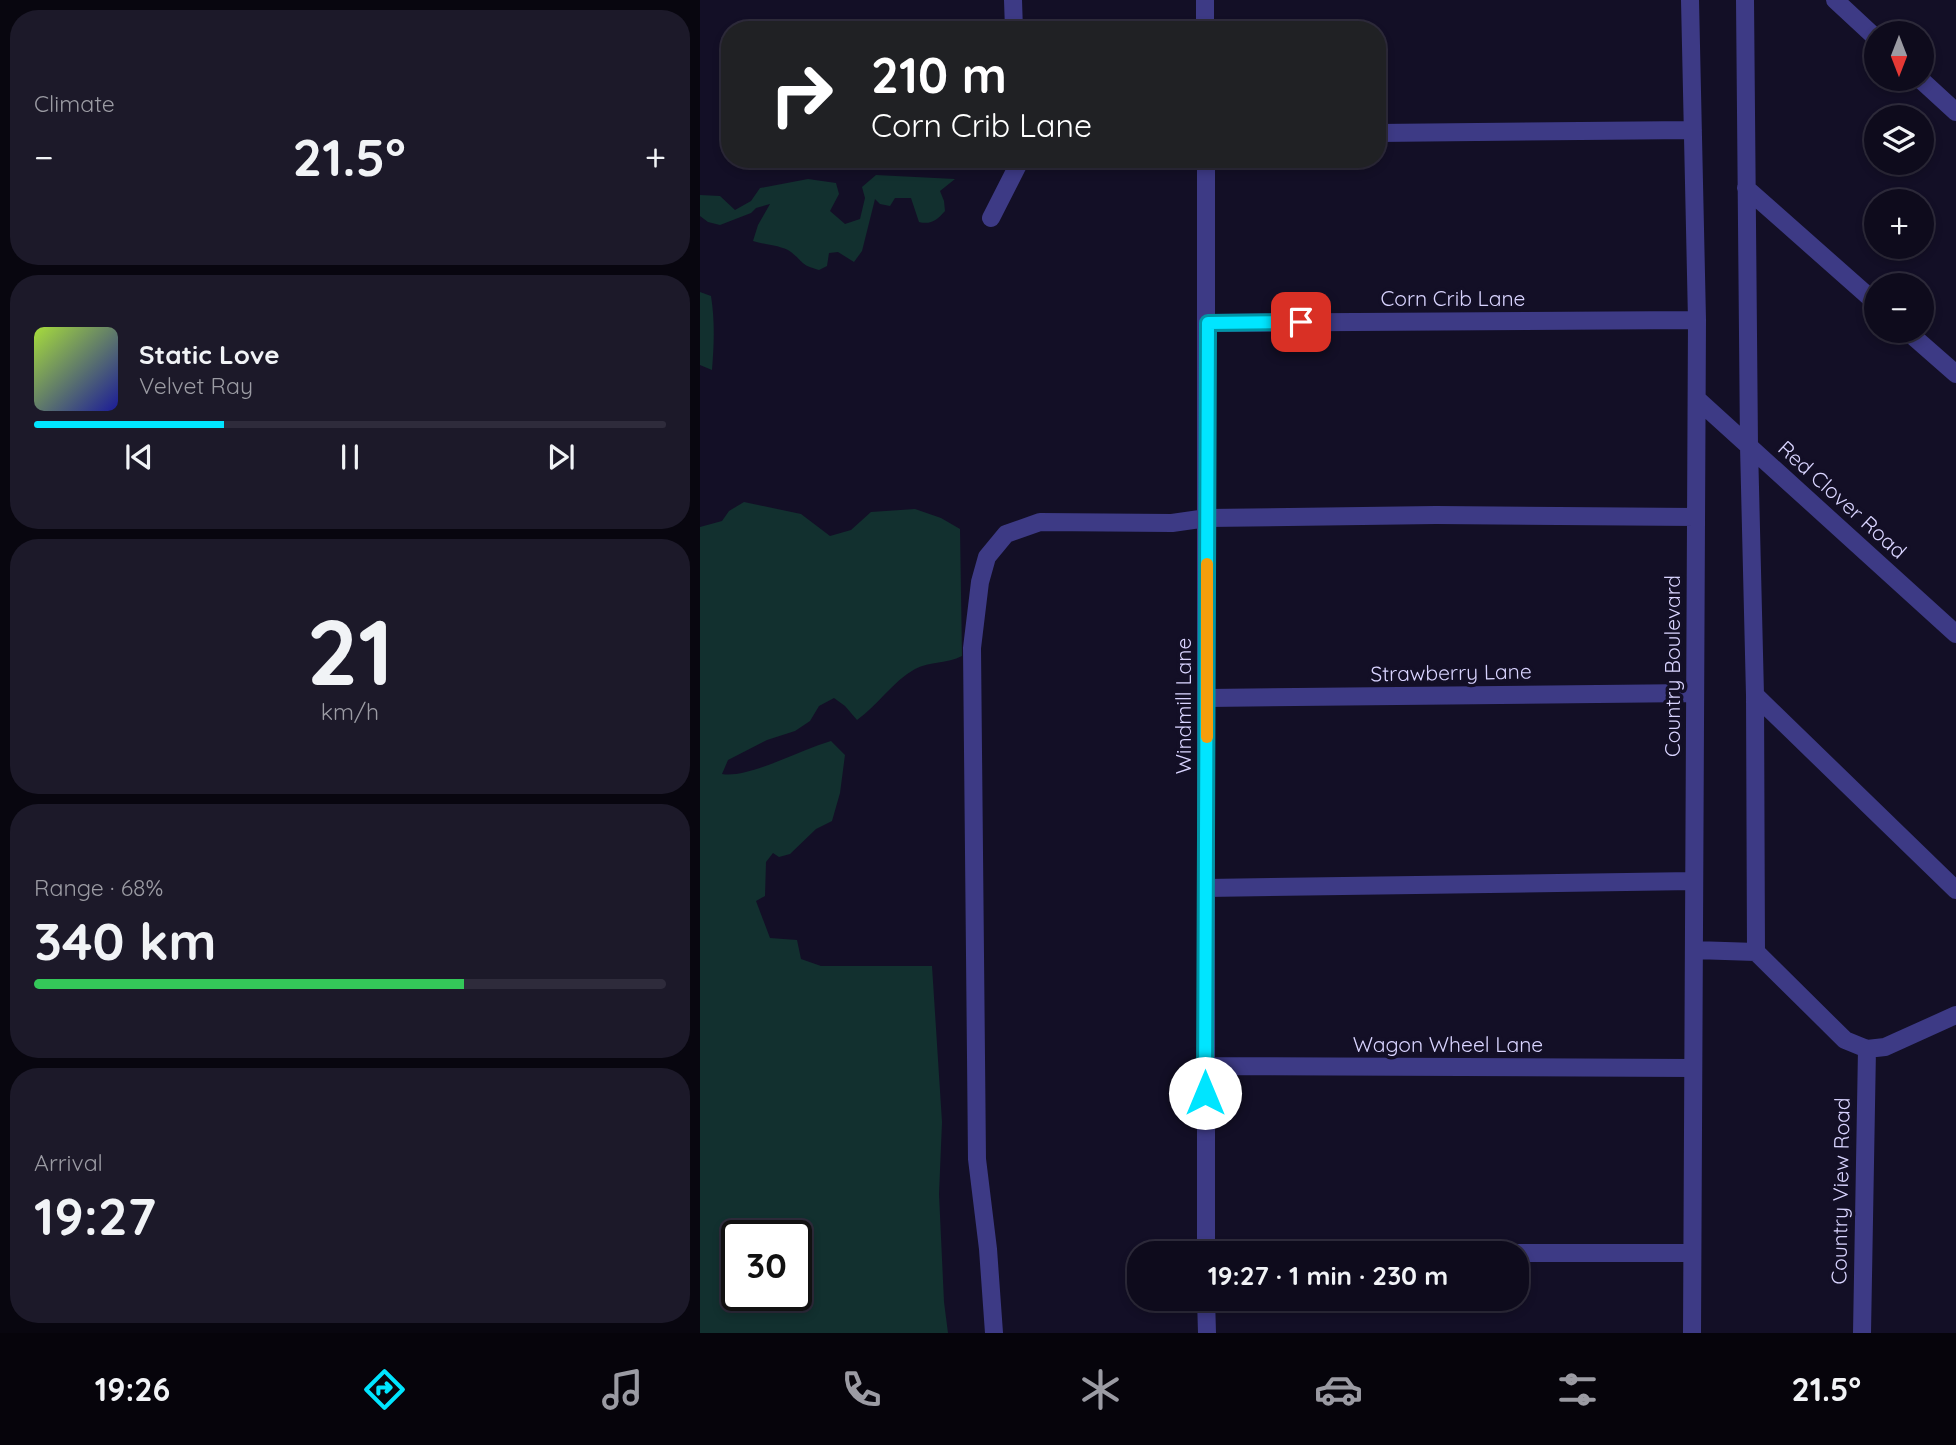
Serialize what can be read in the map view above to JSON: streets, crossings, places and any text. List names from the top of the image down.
{
  "streets": {
    "street": [
      "Corn Crib Lane",
      "Red Clover Road",
      "Country Boulevard",
      "Strawberry Lane",
      "Windmill Lane",
      "Wagon Wheel Lane",
      "Country View Road"
    ]
  },
  "crossings": [
    ["Corn Crib Lane", "Country Boulevard"],
    ["Corn Crib Lane", "Windmill Lane"],
    ["Red Clover Road", "Country Boulevard"],
    ["Country Boulevard", "Strawberry Lane"],
    ["Country Boulevard", "Wagon Wheel Lane"],
    ["Strawberry Lane", "Windmill Lane"],
    ["Windmill Lane", "Wagon Wheel Lane"]
  ],
  "north": "bottom",
  "page": {
    "tile": [
      "Climate",
      ["21", "km/h"],
      ["Range · 68%", "340 km"],
      ["Arrival", "19:27"]
    ],
    "map_buttons": ["+", "−"],
    "turn": ["210 m", "Corn Crib Lane"],
    "heat": ["−", "21.5°", "+"],
    "song": ["Static Love", "Velvet Ray"],
    "limit": "30",
    "trip": "19:27 · 1 min · 230 m",
    "tabs": ["19:26", "21.5°"]
  }
}
